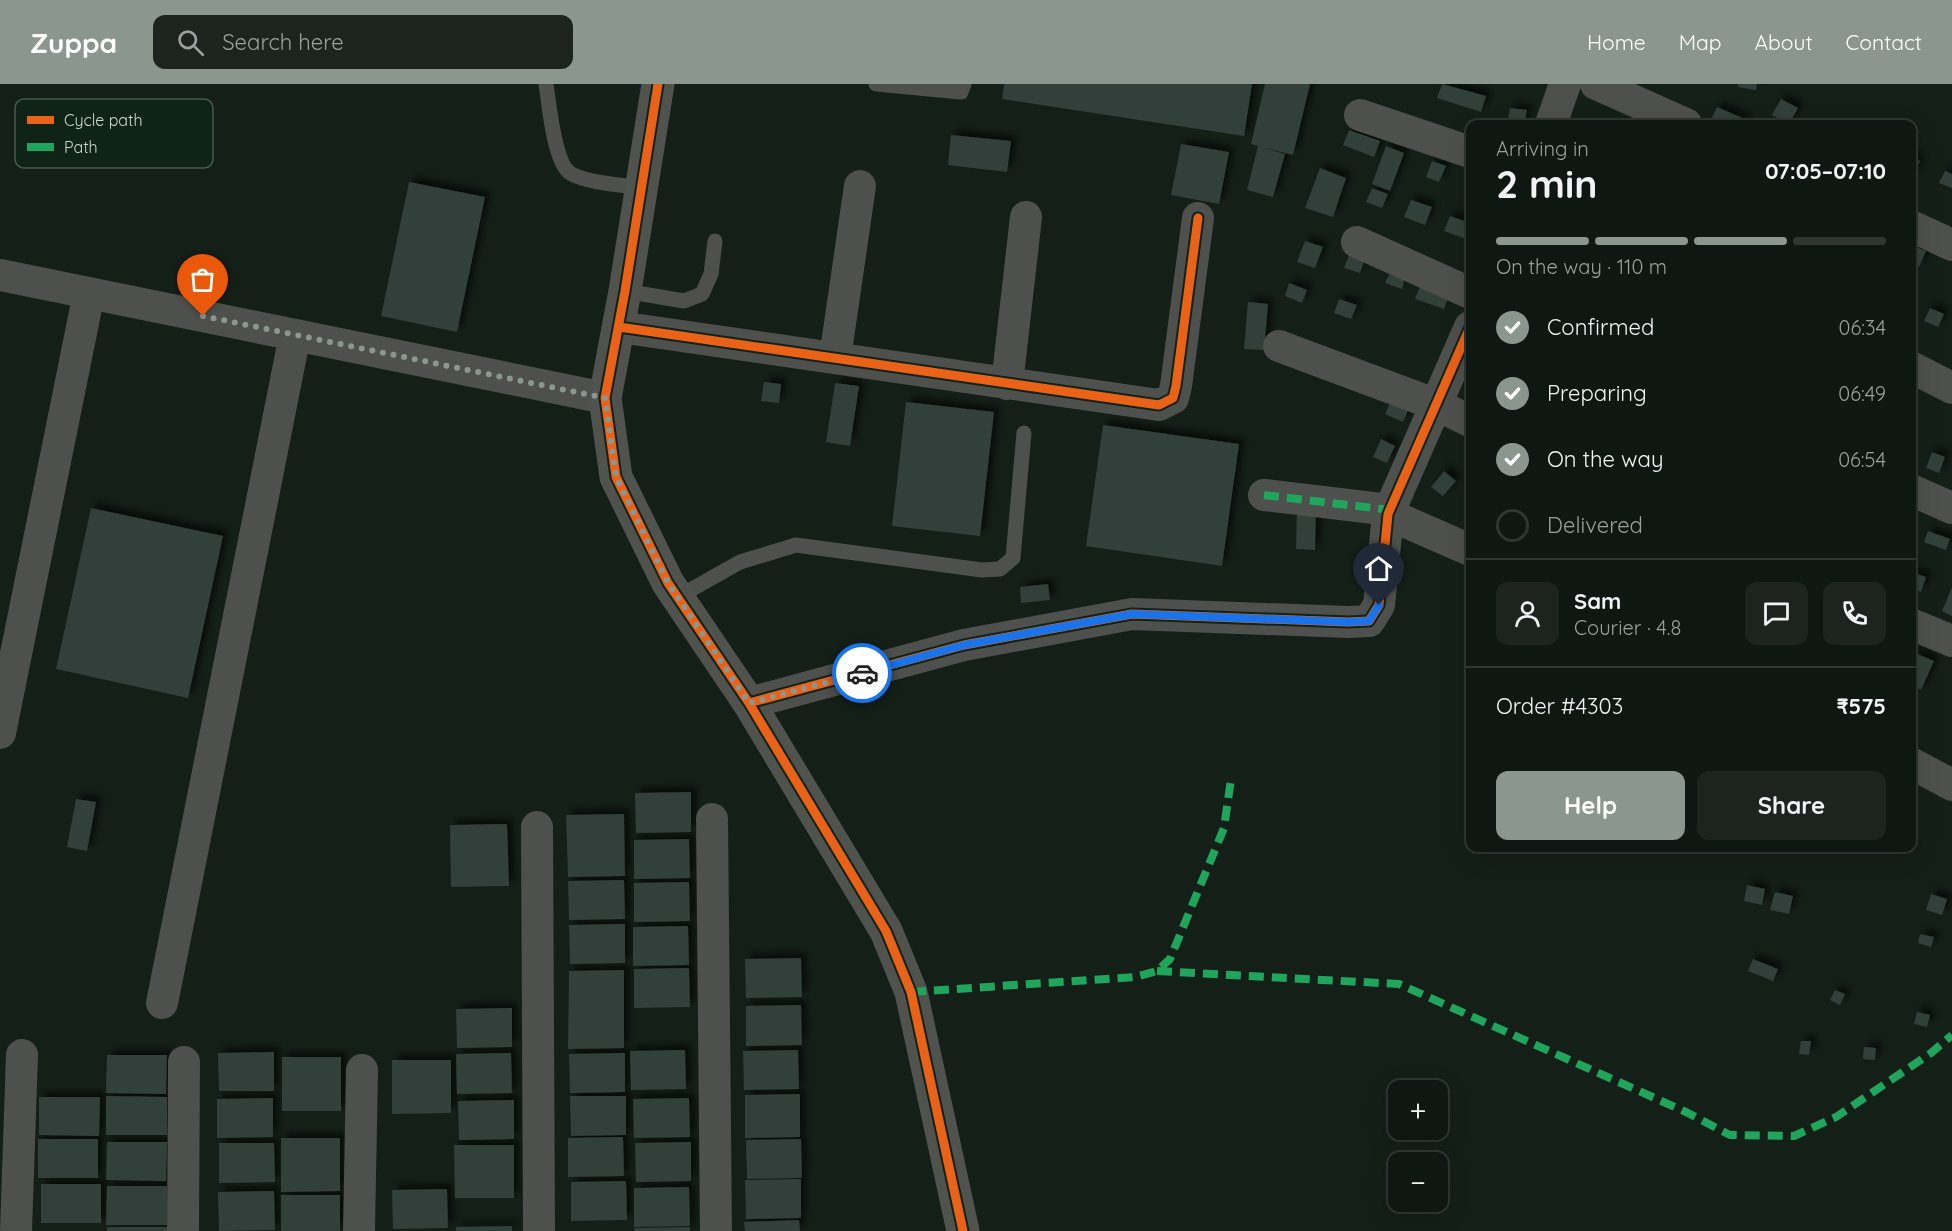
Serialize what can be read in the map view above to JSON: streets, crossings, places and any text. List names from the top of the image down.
{
  "legend": ["Cycle path", "Path"],
  "page": {
    "header": "Zuppa",
    "search": "Search here",
    "nav": [
      "Home",
      "Map",
      "About",
      "Contact"
    ],
    "heading": ["2 min", "Arriving in", "07:05–07:10"],
    "panel": [
      "Sam",
      "Courier · 4.8",
      "Order #4303",
      "₹575"
    ],
    "bar": "On the way · 110 m",
    "list": [
      ["Confirmed", "06:34"],
      ["Preparing", "06:49"],
      ["On the way", "06:54"],
      "Delivered"
    ],
    "buttons": ["Help", "Share"],
    "map_buttons": ["+", "−"]
  }
}
